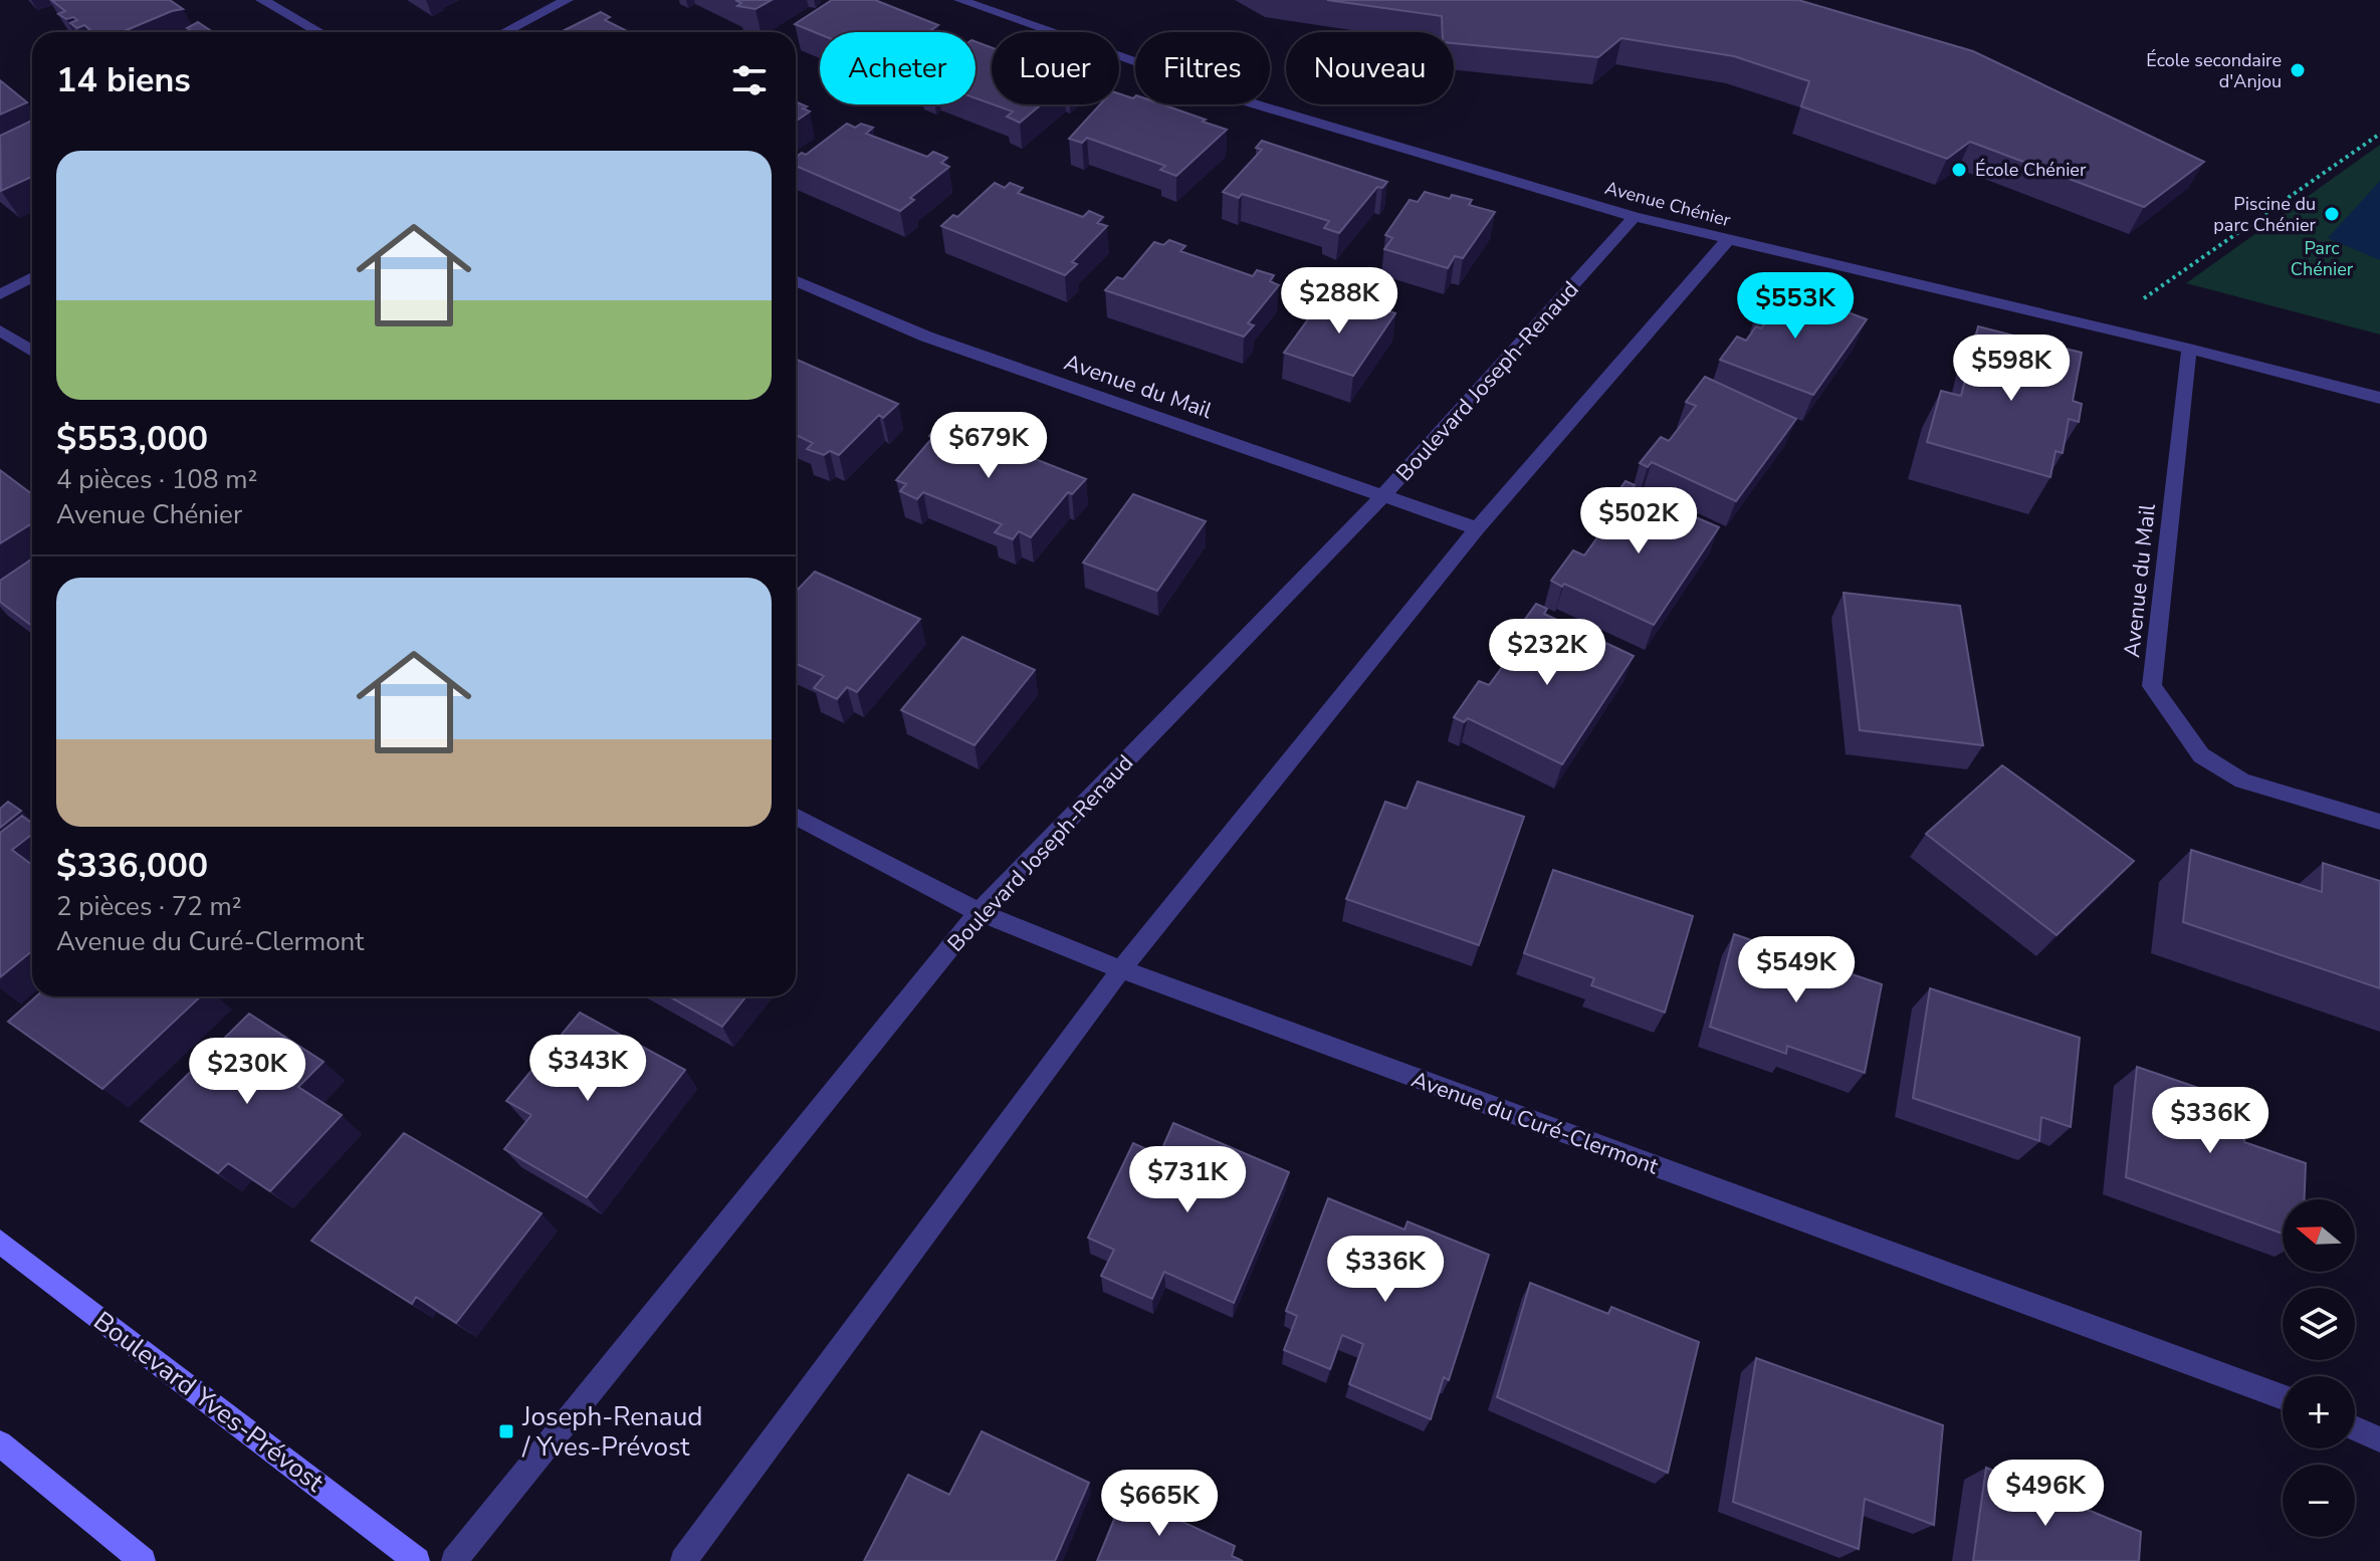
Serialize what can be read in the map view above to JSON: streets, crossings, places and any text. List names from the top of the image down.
{
  "streets": {
    "street": [
      "Avenue Chénier",
      "Boulevard Joseph-Renaud",
      "Avenue du Mail",
      "Avenue du Curé-Clermont",
      "Boulevard Yves-Prévost"
    ]
  },
  "crossings": [
    ["Avenue Chénier", "Boulevard Joseph-Renaud"],
    ["Avenue Chénier", "Avenue du Mail"],
    ["Boulevard Joseph-Renaud", "Avenue du Mail"],
    ["Boulevard Joseph-Renaud", "Avenue du Curé-Clermont"]
  ],
  "parks": ["Parc Chénier"],
  "places": {
    "other": ["École secondaire d'Anjou", "École Chénier", "Piscine du parc Chénier"],
    "transit": ["Joseph-Renaud / Yves-Prévost"]
  },
  "north": "left",
  "page": {
    "chip": [
      "Acheter",
      "Louer",
      "Filtres",
      "Nouveau"
    ],
    "heading": "14 biens",
    "list": [
      {
        "name": "$553,000",
        "note": "4 pièces · 108 m² · Avenue Chénier"
      },
      {
        "name": "$336,000",
        "note": "2 pièces · 72 m² · Avenue du Curé-Clermont"
      }
    ],
    "price": [
      "$288K",
      "$553K",
      "$598K",
      "$679K",
      "$502K",
      "$232K",
      "$549K",
      "$343K",
      "$230K",
      "$336K",
      "$731K",
      "$336K",
      "$496K",
      "$665K"
    ],
    "map_buttons": ["+", "−"]
  }
}
